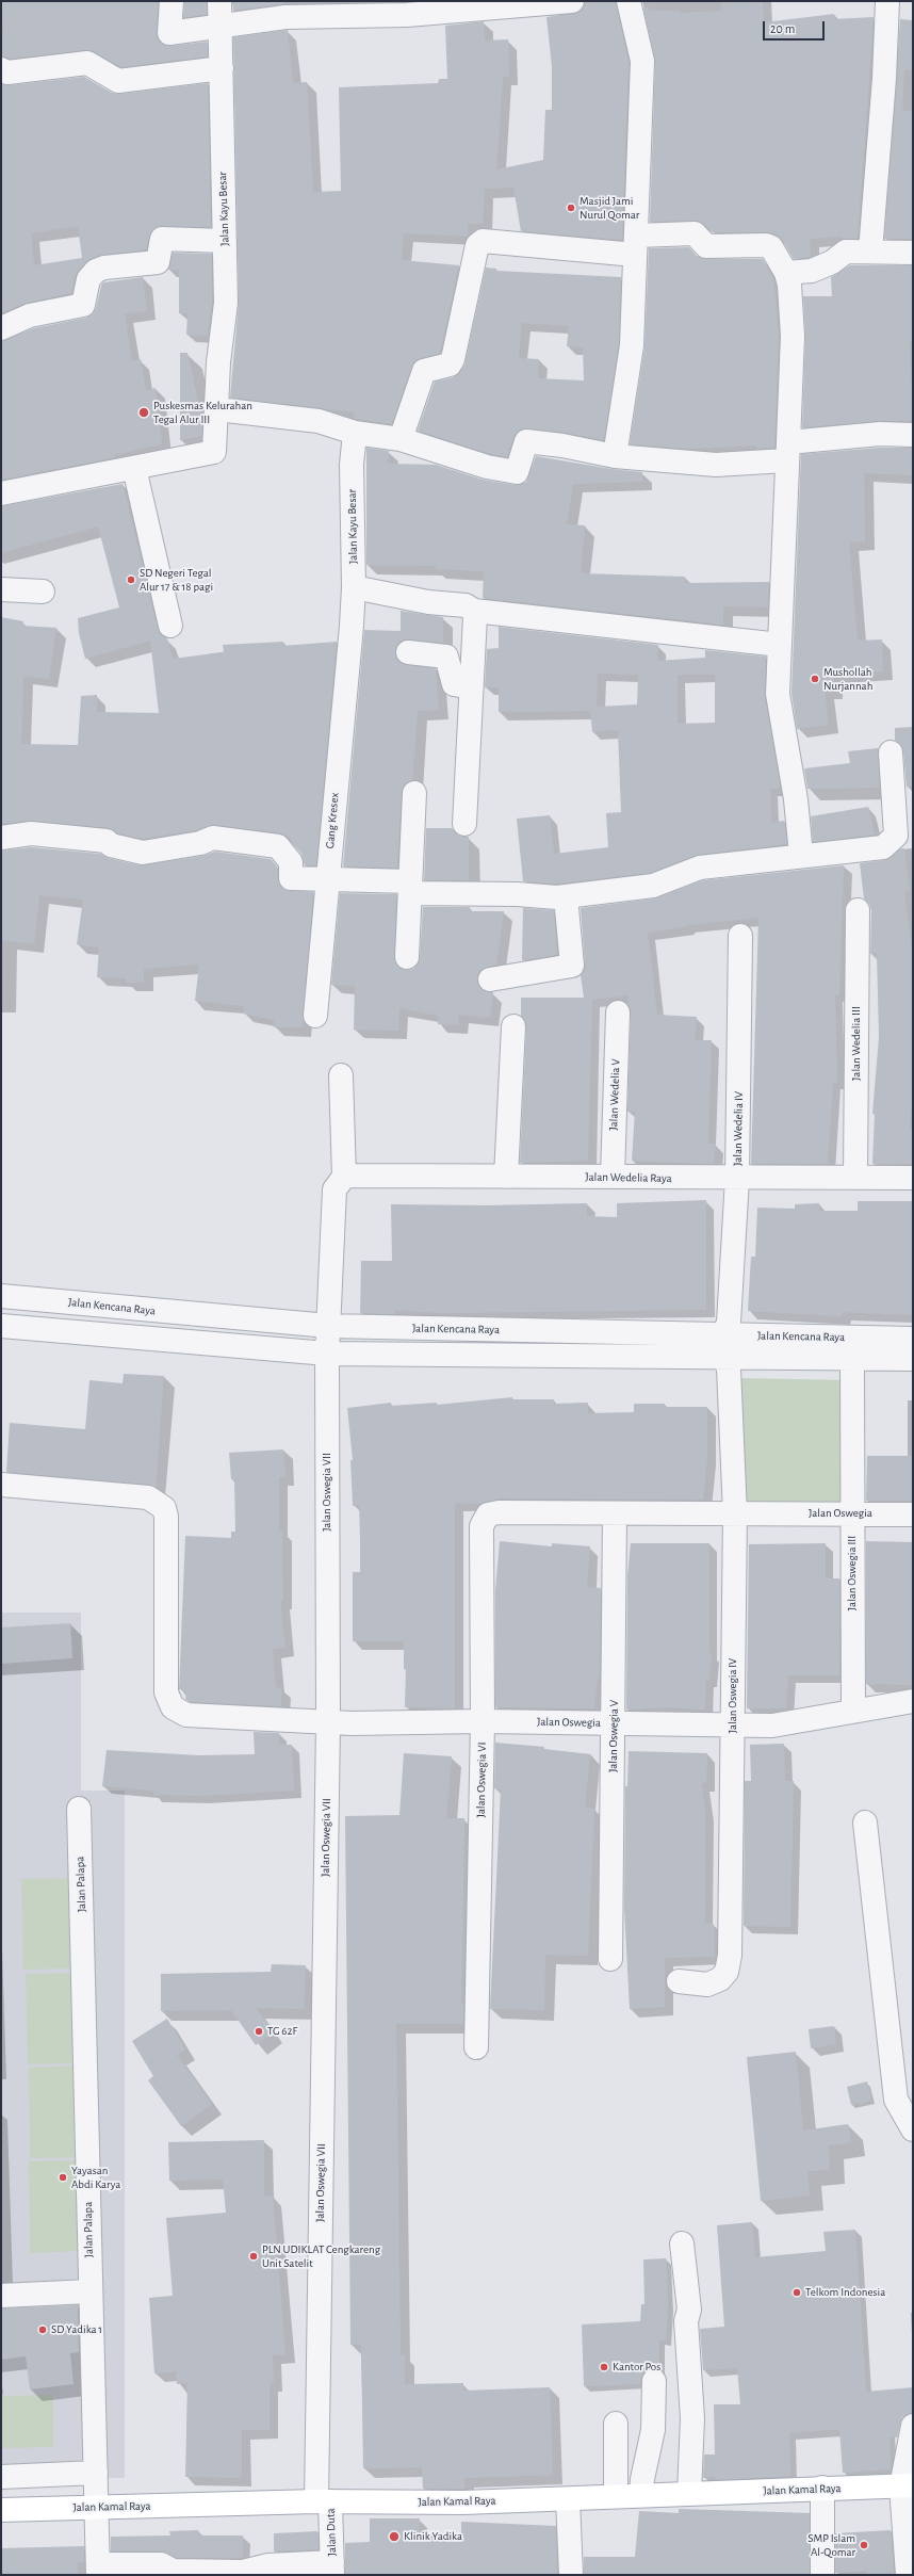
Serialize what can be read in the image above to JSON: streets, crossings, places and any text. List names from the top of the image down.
{
  "streets": {
    "main road": ["Jalan Kamal Raya"],
    "street": [
      "Jalan Kayu Besar",
      "Gang Kresex",
      "Jalan Wedelia III",
      "Jalan Wedelia V",
      "Jalan Wedelia IV",
      "Jalan Wedelia Raya",
      "Jalan Kencana Raya",
      "Jalan Oswegia VII",
      "Jalan Oswegia",
      "Jalan Oswegia III",
      "Jalan Oswegia IV",
      "Jalan Oswegia V",
      "Jalan Oswegia VI",
      "Jalan Palapa",
      "Jalan Duta"
    ]
  },
  "crossings": [
    ["Jalan Kayu Besar", "Gang Kresex"],
    ["Jalan Wedelia III", "Jalan Wedelia Raya"],
    ["Jalan Wedelia V", "Jalan Wedelia Raya"],
    ["Jalan Wedelia IV", "Jalan Wedelia Raya"],
    ["Jalan Wedelia IV", "Jalan Kencana Raya"],
    ["Jalan Wedelia IV", "Jalan Oswegia IV"],
    ["Jalan Wedelia Raya", "Jalan Oswegia VII"],
    ["Jalan Kencana Raya", "Jalan Oswegia VII"],
    ["Jalan Kencana Raya", "Jalan Oswegia III"],
    ["Jalan Kencana Raya", "Jalan Oswegia IV"],
    ["Jalan Oswegia VII", "Jalan Oswegia"],
    ["Jalan Oswegia VII", "Jalan Kamal Raya"],
    ["Jalan Oswegia VII", "Jalan Duta"],
    ["Jalan Oswegia", "Jalan Oswegia III"],
    ["Jalan Oswegia", "Jalan Oswegia IV"],
    ["Jalan Oswegia", "Jalan Oswegia V"],
    ["Jalan Oswegia", "Jalan Oswegia VI"],
    ["Jalan Palapa", "Jalan Kamal Raya"],
    ["Jalan Palapa", "Jalan Duta"],
    ["Jalan Kamal Raya", "Jalan Duta"]
  ],
  "places": [
    "Masjid Jami Nurul Qomar",
    "Puskesmas Kelurahan Tegal Alur III",
    "SD Negeri Tegal Alur 17 & 18 pagi",
    "Mushollah Nurjannah",
    "TG 62F",
    "Yayasan Abdi Karya",
    "PLN UDIKLAT Cengkareng Unit Satelit",
    "Telkom Indonesia",
    "SD Yadika 1",
    "Kantor Pos",
    "Klinik Yadika",
    "SMP Islam Al-Qomar"
  ],
  "scale_bar": "20 m"
}
